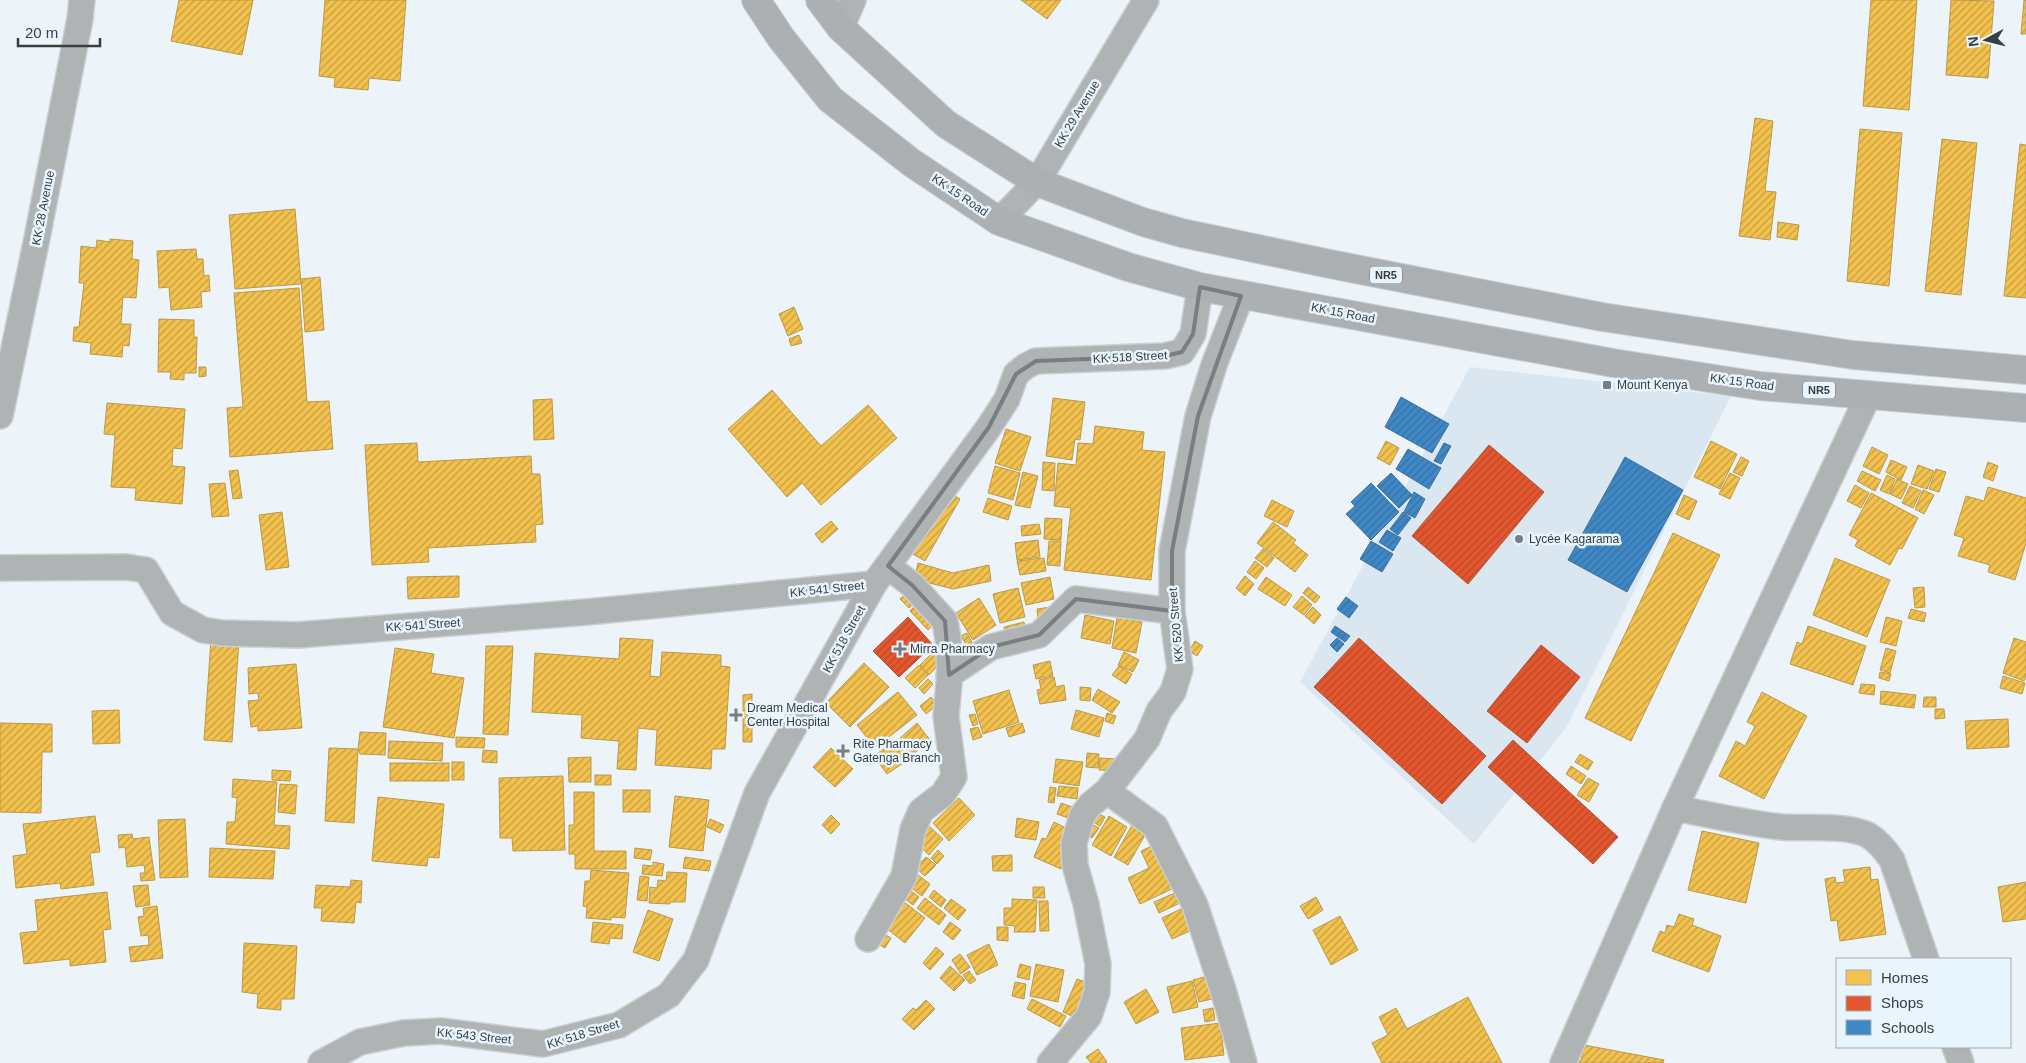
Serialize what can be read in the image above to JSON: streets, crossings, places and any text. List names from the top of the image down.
{
  "streets": {
    "highway": ["KK 15 Road", "NR5"],
    "street": [
      "KK 29 Avenue",
      "KK 28 Avenue",
      "KK 518 Street",
      "KK 541 Street",
      "KK 520 Street",
      "KK 543 Street"
    ]
  },
  "crossings": [
    ["KK 29 Avenue", "KK 15 Road"],
    ["KK 29 Avenue", "NR5"],
    ["KK 15 Road", "KK 518 Street"],
    ["KK 15 Road", "KK 520 Street"],
    ["KK 518 Street", "KK 541 Street"],
    ["KK 518 Street", "KK 543 Street"]
  ],
  "places": {
    "transit": ["Mount Kenya"],
    "other": ["Lycée Kagarama"],
    "health": ["Mirra Pharmacy", "Dream Medical Center Hospital", "Rite Pharmacy Gatenga Branch"]
  },
  "legend": ["Homes", "Shops", "Schools"],
  "scale_bar": "20 m",
  "north": "left"
}
